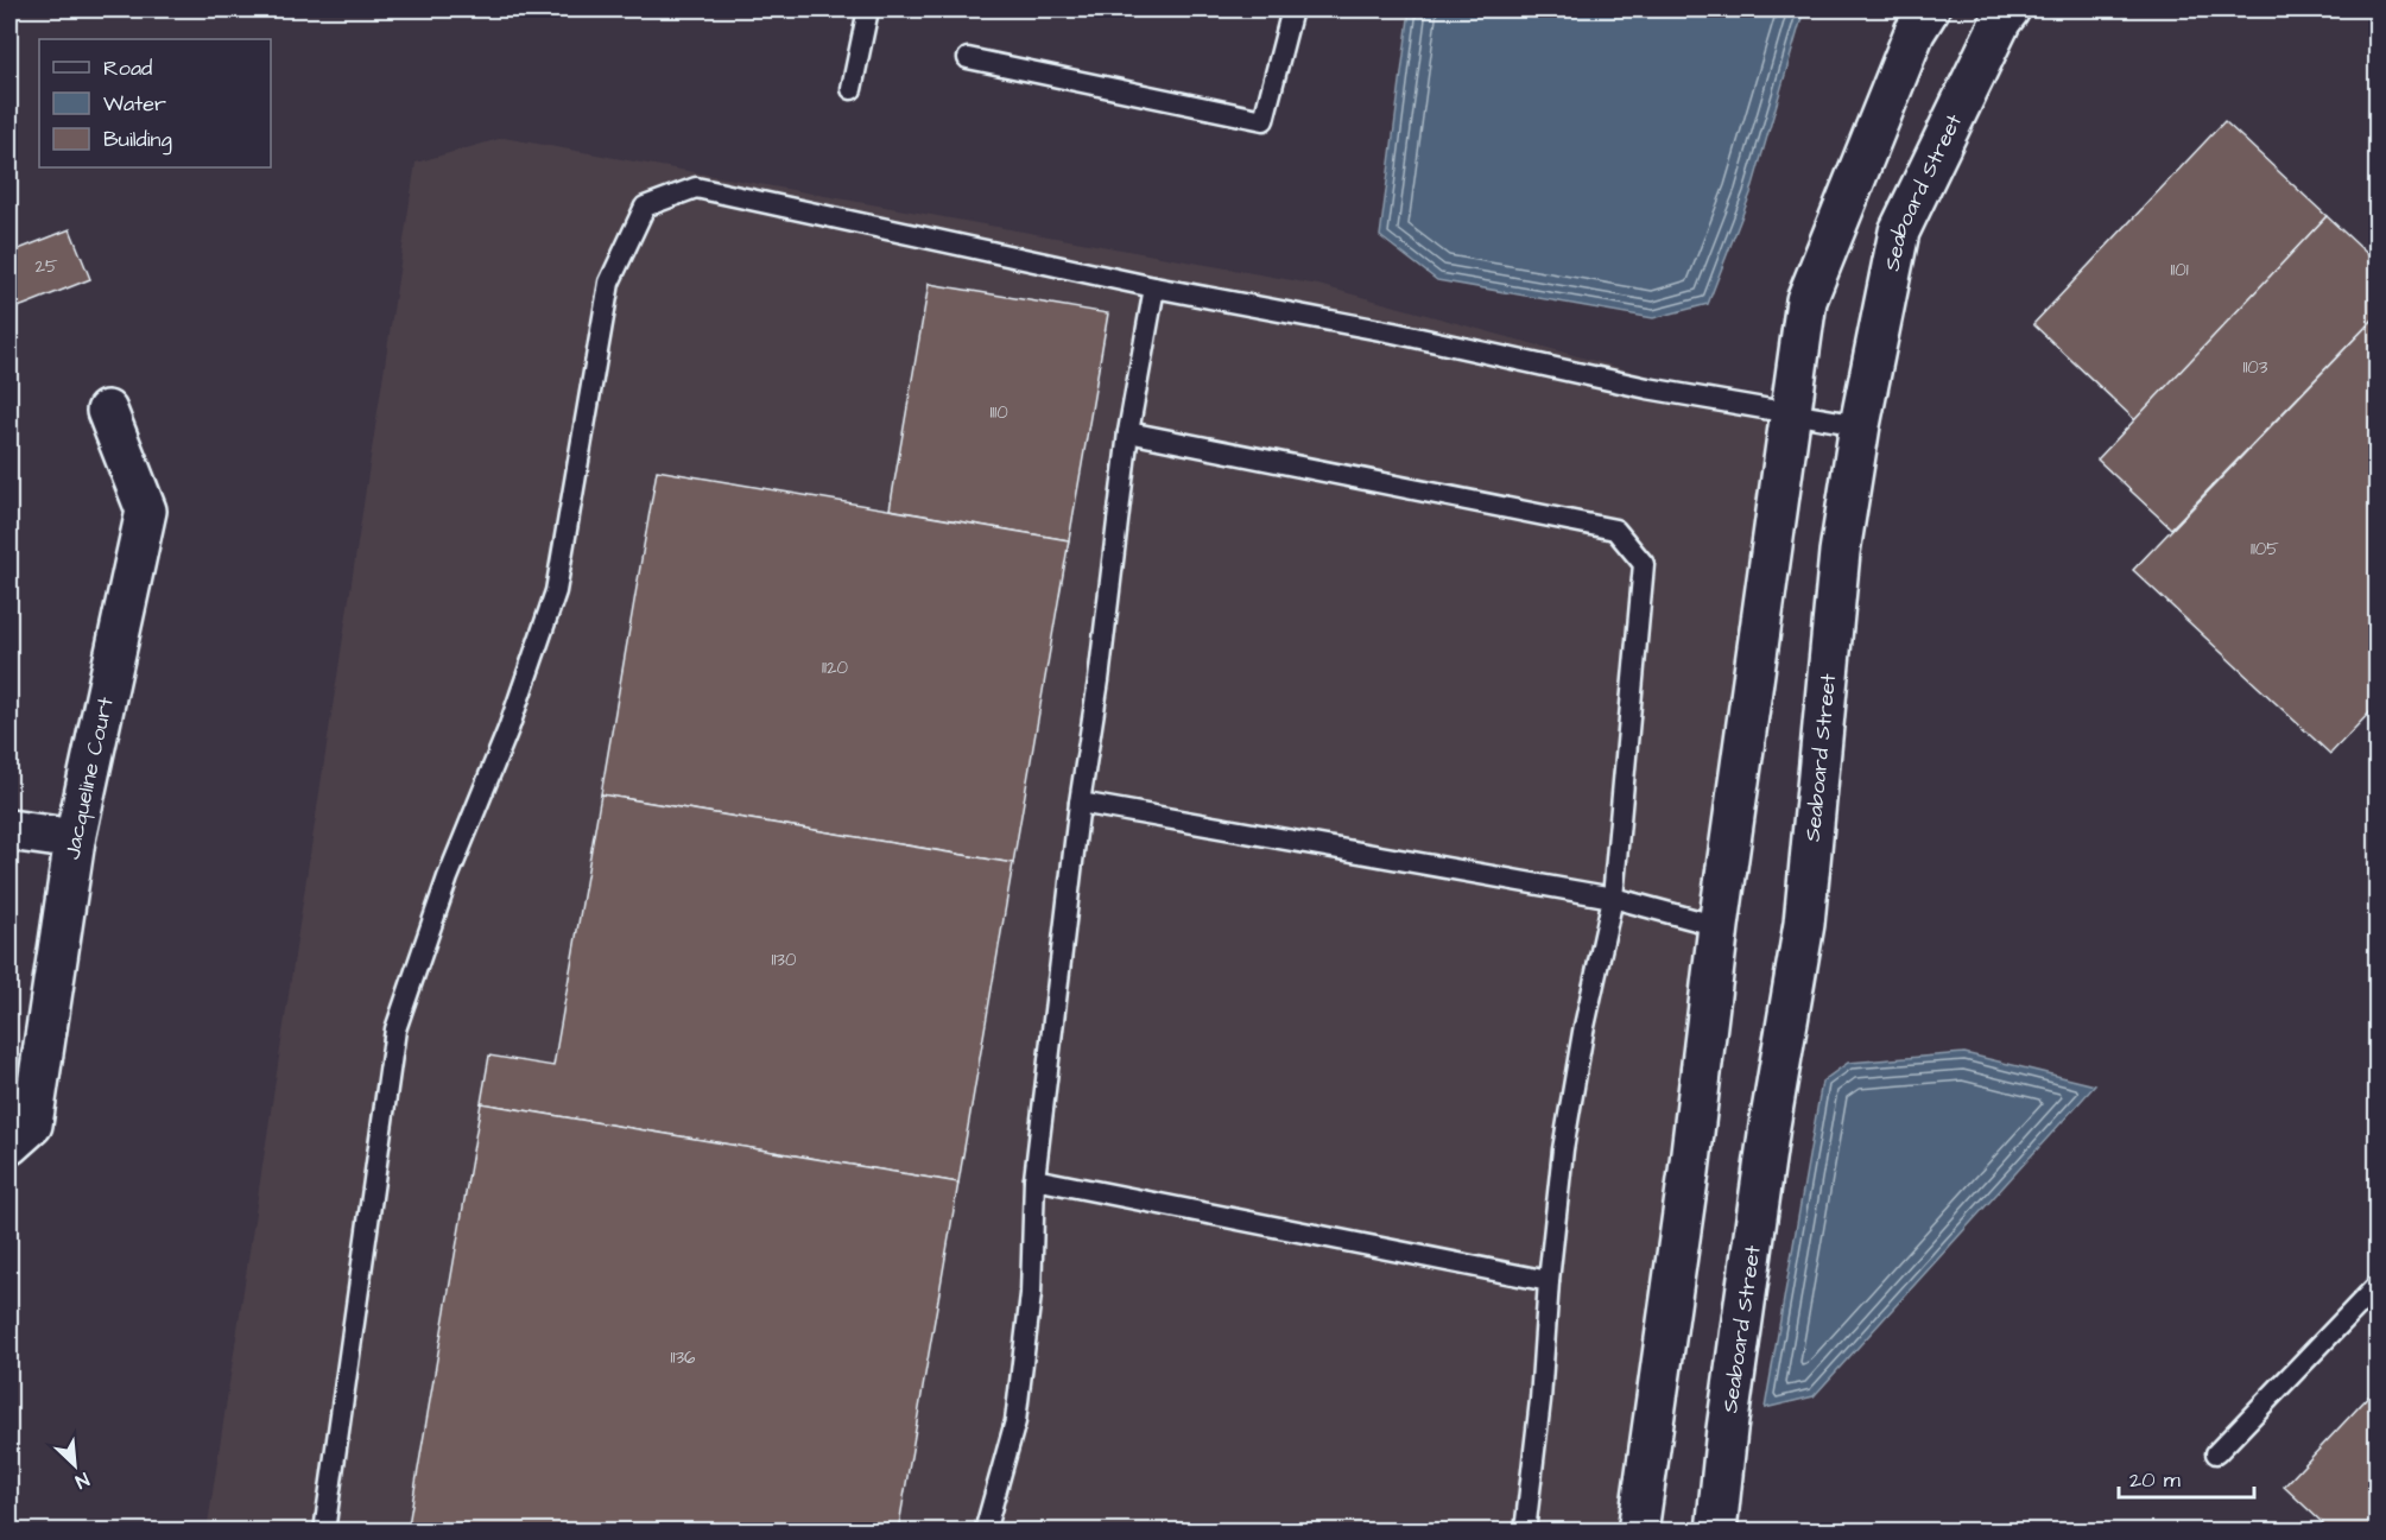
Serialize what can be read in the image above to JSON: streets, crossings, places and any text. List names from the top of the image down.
{
  "streets": {
    "street": ["Seaboard Street", "Jacqueline Court"]
  },
  "house_numbers": [
    "25",
    "1101",
    "1103",
    "1110",
    "1105",
    "1120",
    "1130",
    "1136"
  ],
  "legend": ["Road", "Water", "Building"],
  "scale_bar": "20 m",
  "north": "bottom right"
}
